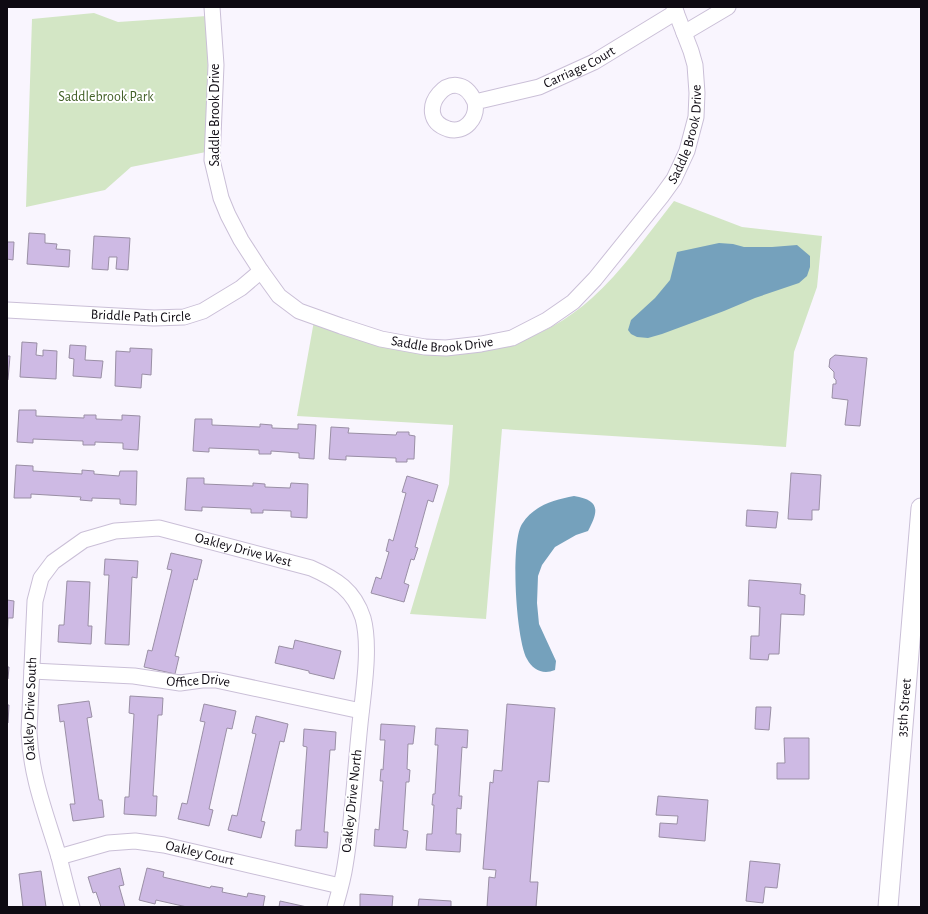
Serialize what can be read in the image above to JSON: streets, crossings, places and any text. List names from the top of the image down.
{
  "streets": {
    "street": [
      "Carriage Court",
      "Saddle Brook Drive",
      "Briddle Path Circle",
      "Oakley Drive West",
      "Office Drive",
      "35th Street",
      "Oakley Drive South",
      "Oakley Drive North",
      "Oakley Court"
    ]
  },
  "crossings": [
    ["Carriage Court", "Saddle Brook Drive"],
    ["Saddle Brook Drive", "Briddle Path Circle"],
    ["Oakley Drive West", "Oakley Drive South"],
    ["Oakley Drive West", "Oakley Drive North"],
    ["Office Drive", "Oakley Drive South"],
    ["Office Drive", "Oakley Drive North"],
    ["Oakley Drive South", "Oakley Court"],
    ["Oakley Drive North", "Oakley Court"]
  ],
  "parks": ["Saddlebrook Park"]
}
